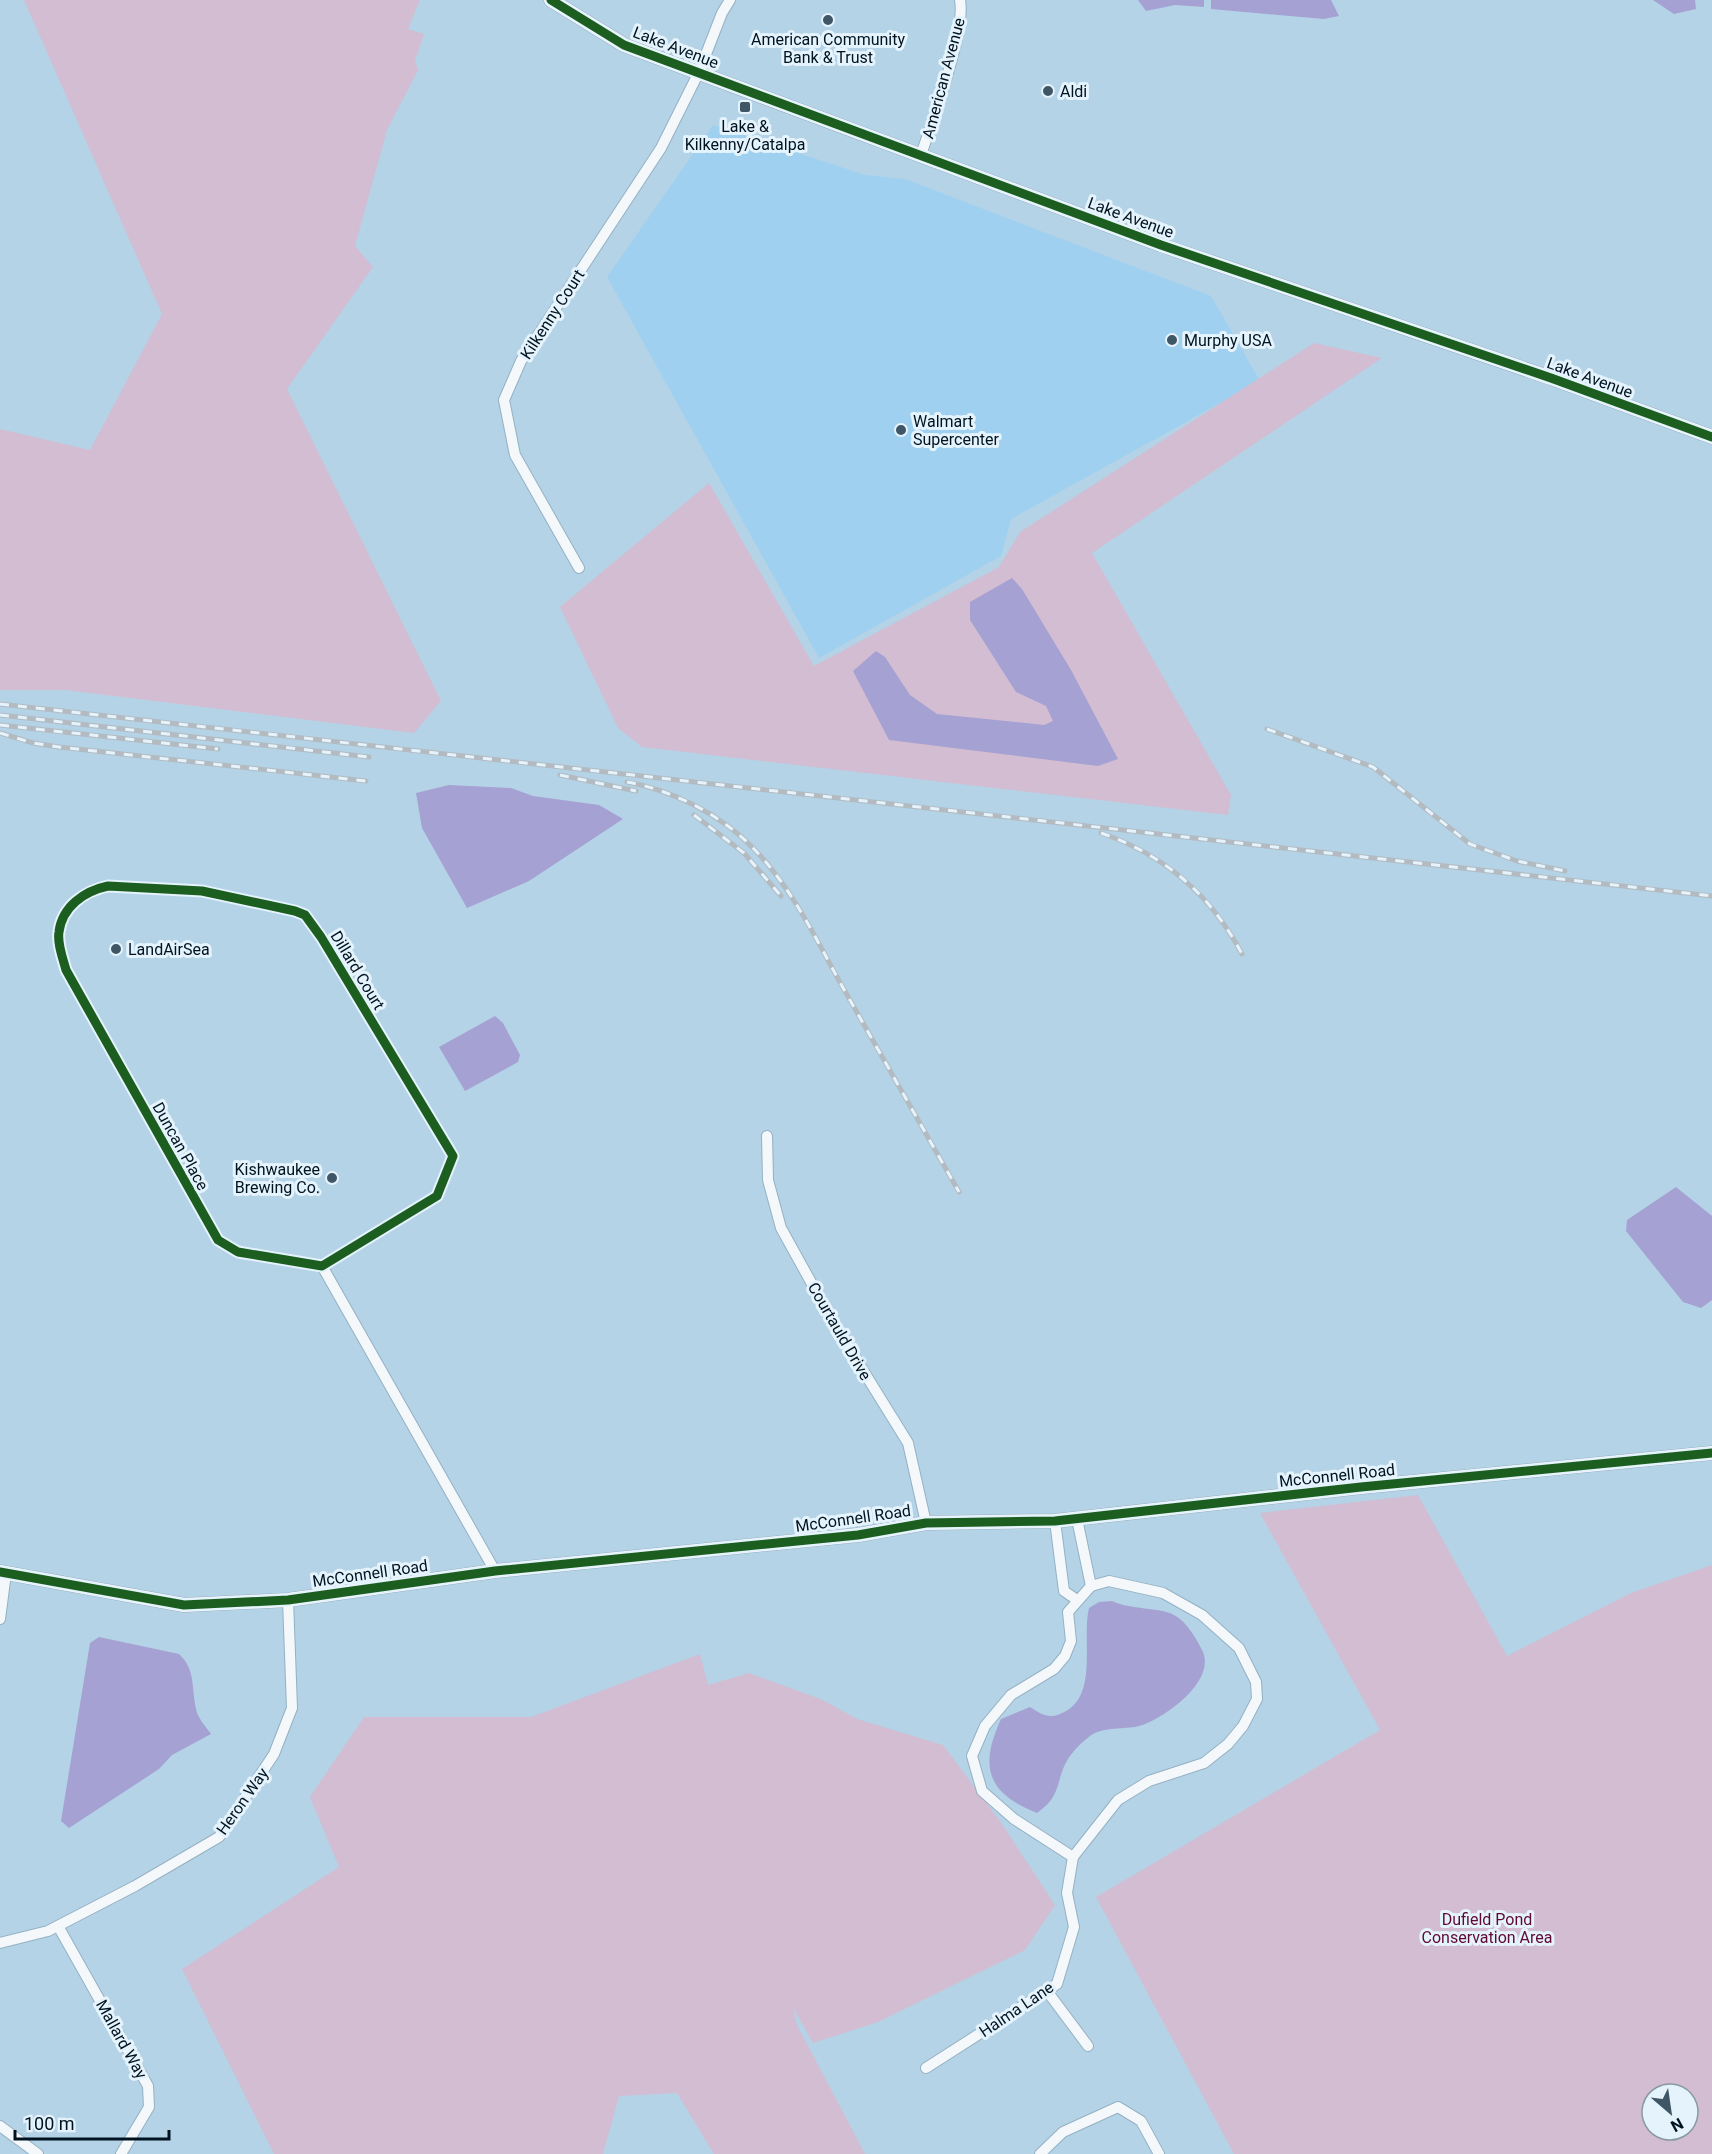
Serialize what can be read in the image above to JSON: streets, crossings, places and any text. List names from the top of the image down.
{
  "streets": {
    "street": [
      "Lake Avenue",
      "American Avenue",
      "Kilkenny Court",
      "Dillard Court",
      "Duncan Place",
      "Courtauld Drive",
      "McConnell Road",
      "Heron Way",
      "Halma Lane",
      "Mallard Way"
    ]
  },
  "crossings": [
    ["Lake Avenue", "American Avenue"],
    ["Lake Avenue", "Kilkenny Court"],
    ["Dillard Court", "Duncan Place"],
    ["Courtauld Drive", "McConnell Road"],
    ["McConnell Road", "Heron Way"],
    ["Heron Way", "Mallard Way"]
  ],
  "parks": ["Dufield Pond Conservation Area"],
  "places": {
    "other": [
      "American Community Bank & Trust",
      "Aldi",
      "Murphy USA",
      "Walmart Supercenter",
      "LandAirSea",
      "Kishwaukee Brewing Co."
    ],
    "transit": ["Lake & Kilkenny/Catalpa"]
  },
  "scale_bar": "100 m",
  "north": "bottom right"
}
